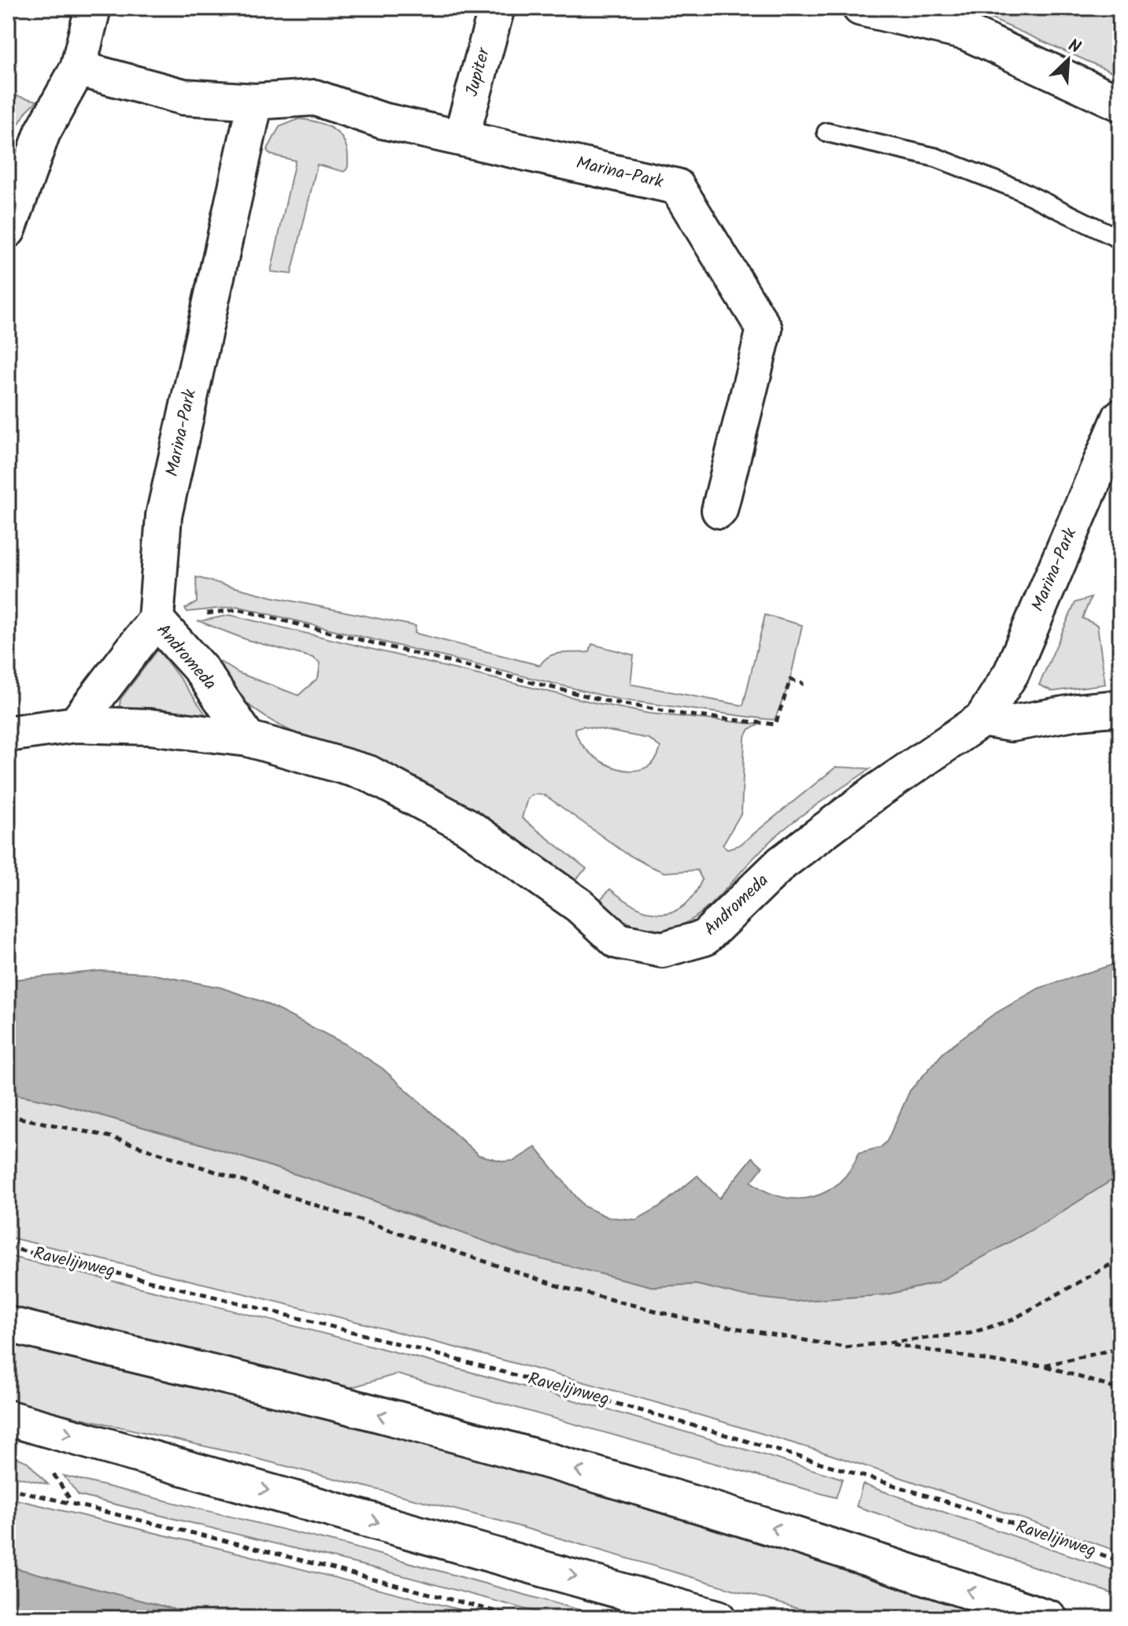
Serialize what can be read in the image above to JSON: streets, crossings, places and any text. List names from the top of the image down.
{
  "streets": {
    "street": ["Jupiter", "Marina-Park", "Andromeda"],
    "path": ["Ravelijnweg"]
  },
  "crossings": [
    ["Jupiter", "Marina-Park"],
    ["Marina-Park", "Andromeda"]
  ],
  "north": "top right"
}
